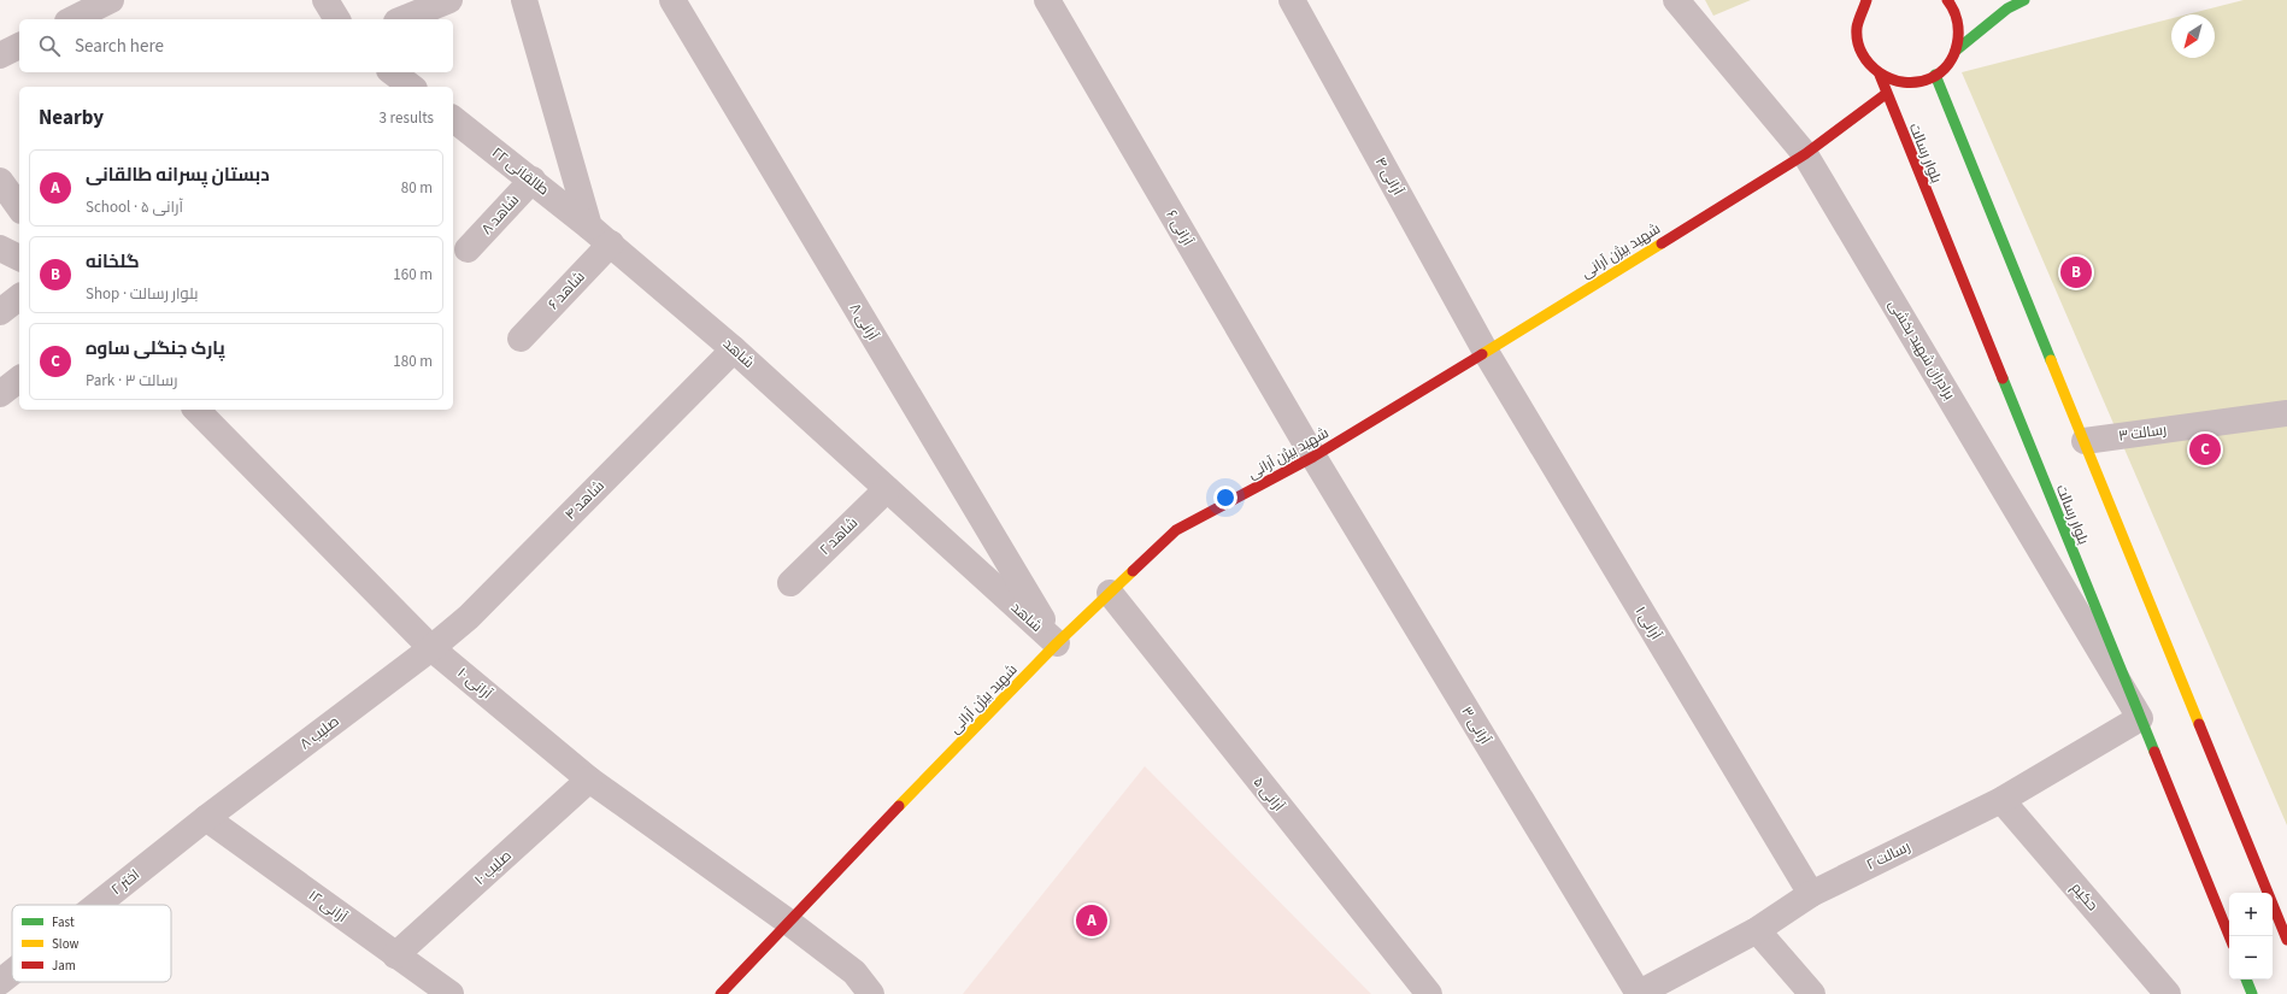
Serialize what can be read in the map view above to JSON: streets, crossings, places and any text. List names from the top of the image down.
{
  "streets": {
    "main road": ["بلوار رسالت", "شهید بیژن آرانی"],
    "street": [
      "طالقانی ۲۲",
      "آرانی ۴",
      "شاهد ۸",
      "آرانی ۶",
      "شاهد ۶",
      "آرانی ۸",
      "برادران شهید بخشی",
      "شاهد",
      "رسالت ۳",
      "شاهد ۴",
      "شاهد ۲",
      "آرانی ۱",
      "آرانی ۱۰",
      "آرانی ۳",
      "صلیب ۸",
      "آرانی ۵",
      "رسالت ۲",
      "صلیب ۱۰",
      "اختر ۲",
      "حکیم",
      "آرانی ۱۲"
    ]
  },
  "crossings": [
    ["بلوار رسالت", "شهید بیژن آرانی"],
    ["بلوار رسالت", "برادران شهید بخشی"],
    ["بلوار رسالت", "رسالت ۲"],
    ["طالقانی ۲۲", "شاهد ۸"],
    ["طالقانی ۲۲", "شاهد"],
    ["آرانی ۴", "شهید بیژن آرانی"],
    ["آرانی ۴", "آرانی ۱"],
    ["آرانی ۶", "شهید بیژن آرانی"],
    ["آرانی ۶", "آرانی ۳"],
    ["شهید بیژن آرانی", "آرانی ۸"],
    ["شهید بیژن آرانی", "برادران شهید بخشی"],
    ["شهید بیژن آرانی", "شاهد"],
    ["شهید بیژن آرانی", "آرانی ۱"],
    ["شهید بیژن آرانی", "آرانی ۱۰"],
    ["شهید بیژن آرانی", "آرانی ۳"],
    ["شهید بیژن آرانی", "آرانی ۵"],
    ["شاهد ۶", "شاهد"],
    ["آرانی ۸", "شاهد"],
    ["برادران شهید بخشی", "رسالت ۲"],
    ["شاهد", "شاهد ۴"],
    ["شاهد", "شاهد ۲"],
    ["شاهد ۴", "آرانی ۱۰"],
    ["شاهد ۴", "صلیب ۸"],
    ["آرانی ۱", "رسالت ۲"],
    ["آرانی ۱۰", "صلیب ۸"],
    ["آرانی ۱۰", "صلیب ۱۰"],
    ["آرانی ۳", "رسالت ۲"],
    ["صلیب ۸", "اختر ۲"],
    ["صلیب ۸", "آرانی ۱۲"],
    ["رسالت ۲", "حکیم"],
    ["صلیب ۱۰", "آرانی ۱۲"],
    ["اختر ۲", "آرانی ۱۲"]
  ],
  "legend": ["Fast", "Slow", "Jam"],
  "north": "bottom left",
  "page": {
    "search": "Search here",
    "heading": ["Nearby", "3 results"],
    "list": [
      {
        "mark": "A",
        "name": "دبستان پسرانه طالقانی",
        "note": "School · آرانی ۵",
        "value": "80 m"
      },
      {
        "mark": "B",
        "name": "گلخانه",
        "note": "Shop · بلوار رسالت",
        "value": "160 m"
      },
      {
        "mark": "C",
        "name": "پارک جنگلی ساوه",
        "note": "Park · رسالت ۳",
        "value": "180 m"
      }
    ],
    "pins": ["B", "C", "A"],
    "map_buttons": ["+", "−"]
  }
}
